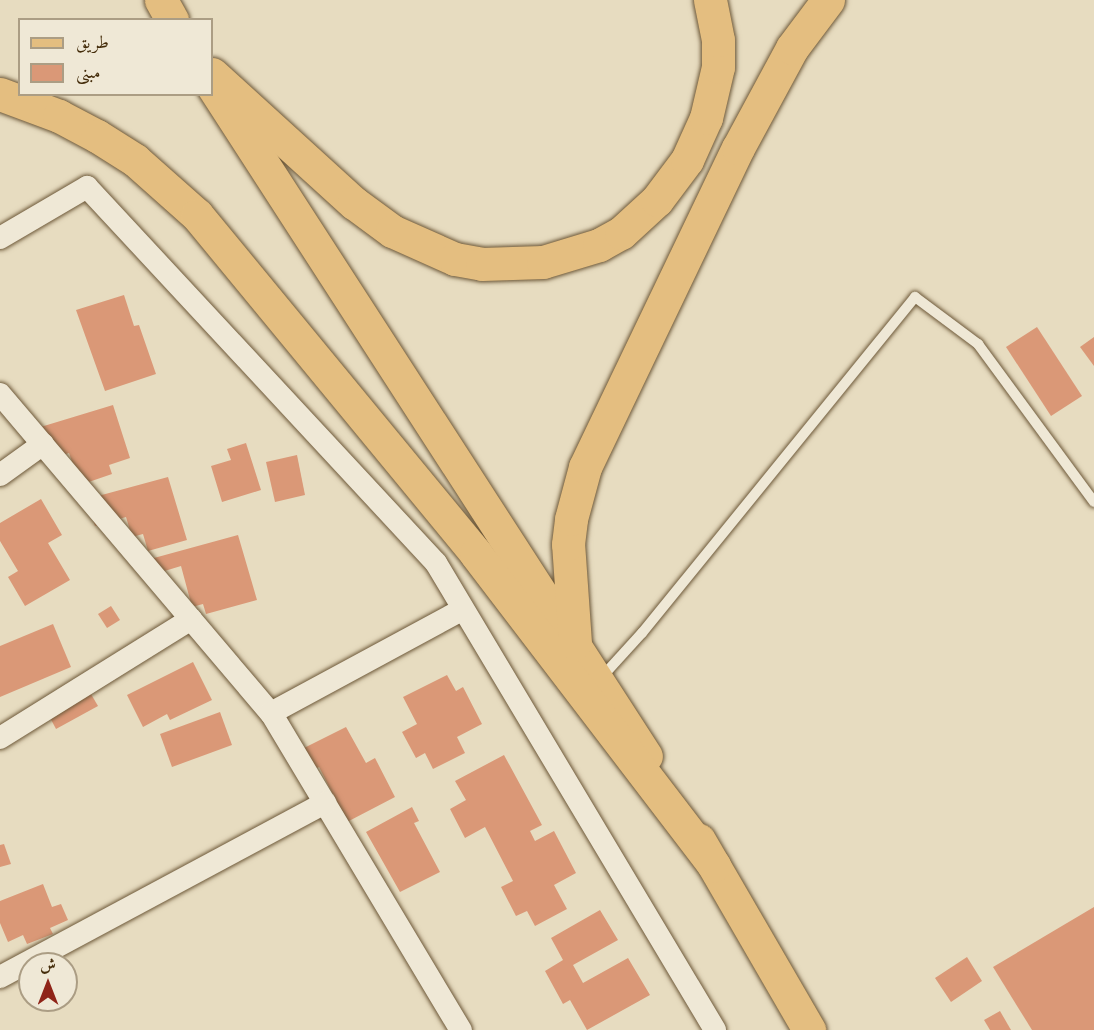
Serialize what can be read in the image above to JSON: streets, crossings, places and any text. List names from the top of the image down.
{
  "legend": ["طريق", "مبنى"],
  "north": "top"
}
